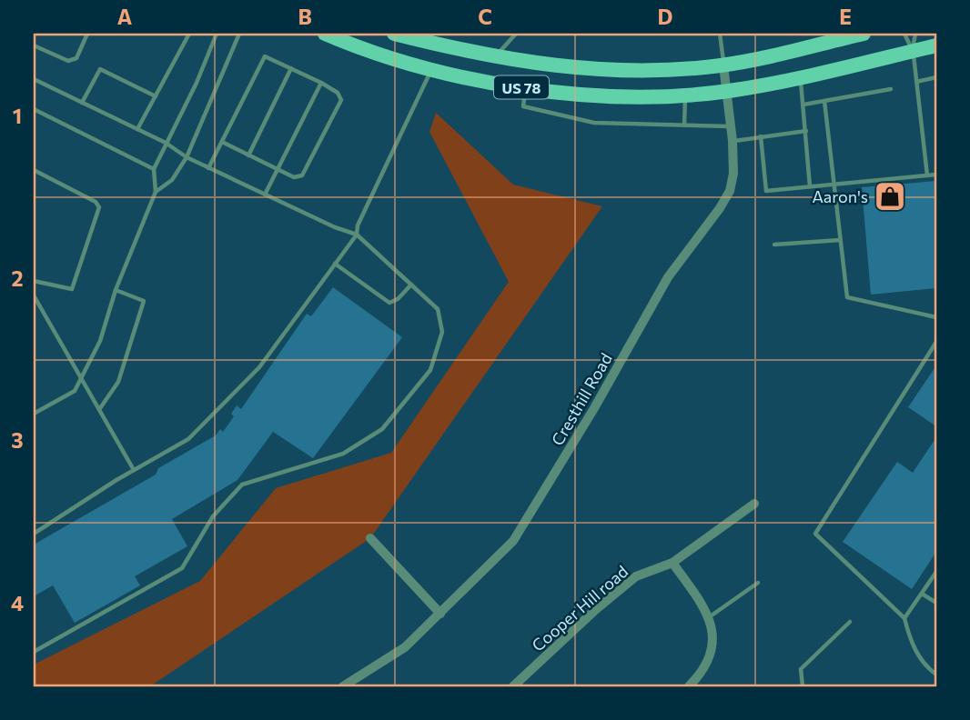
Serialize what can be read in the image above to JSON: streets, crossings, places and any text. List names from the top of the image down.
{
  "streets": {
    "main road": ["US 78"],
    "street": ["Cresthill Road", "Cooper Hill road"]
  },
  "crossings": [
    ["US 78", "Cresthill Road"]
  ],
  "places": {
    "shop": ["Aaron's"]
  },
  "grid": {
    "columns": [
      "A",
      "B",
      "C",
      "D",
      "E"
    ],
    "rows": [
      "1",
      "2",
      "3",
      "4"
    ]
  }
}
